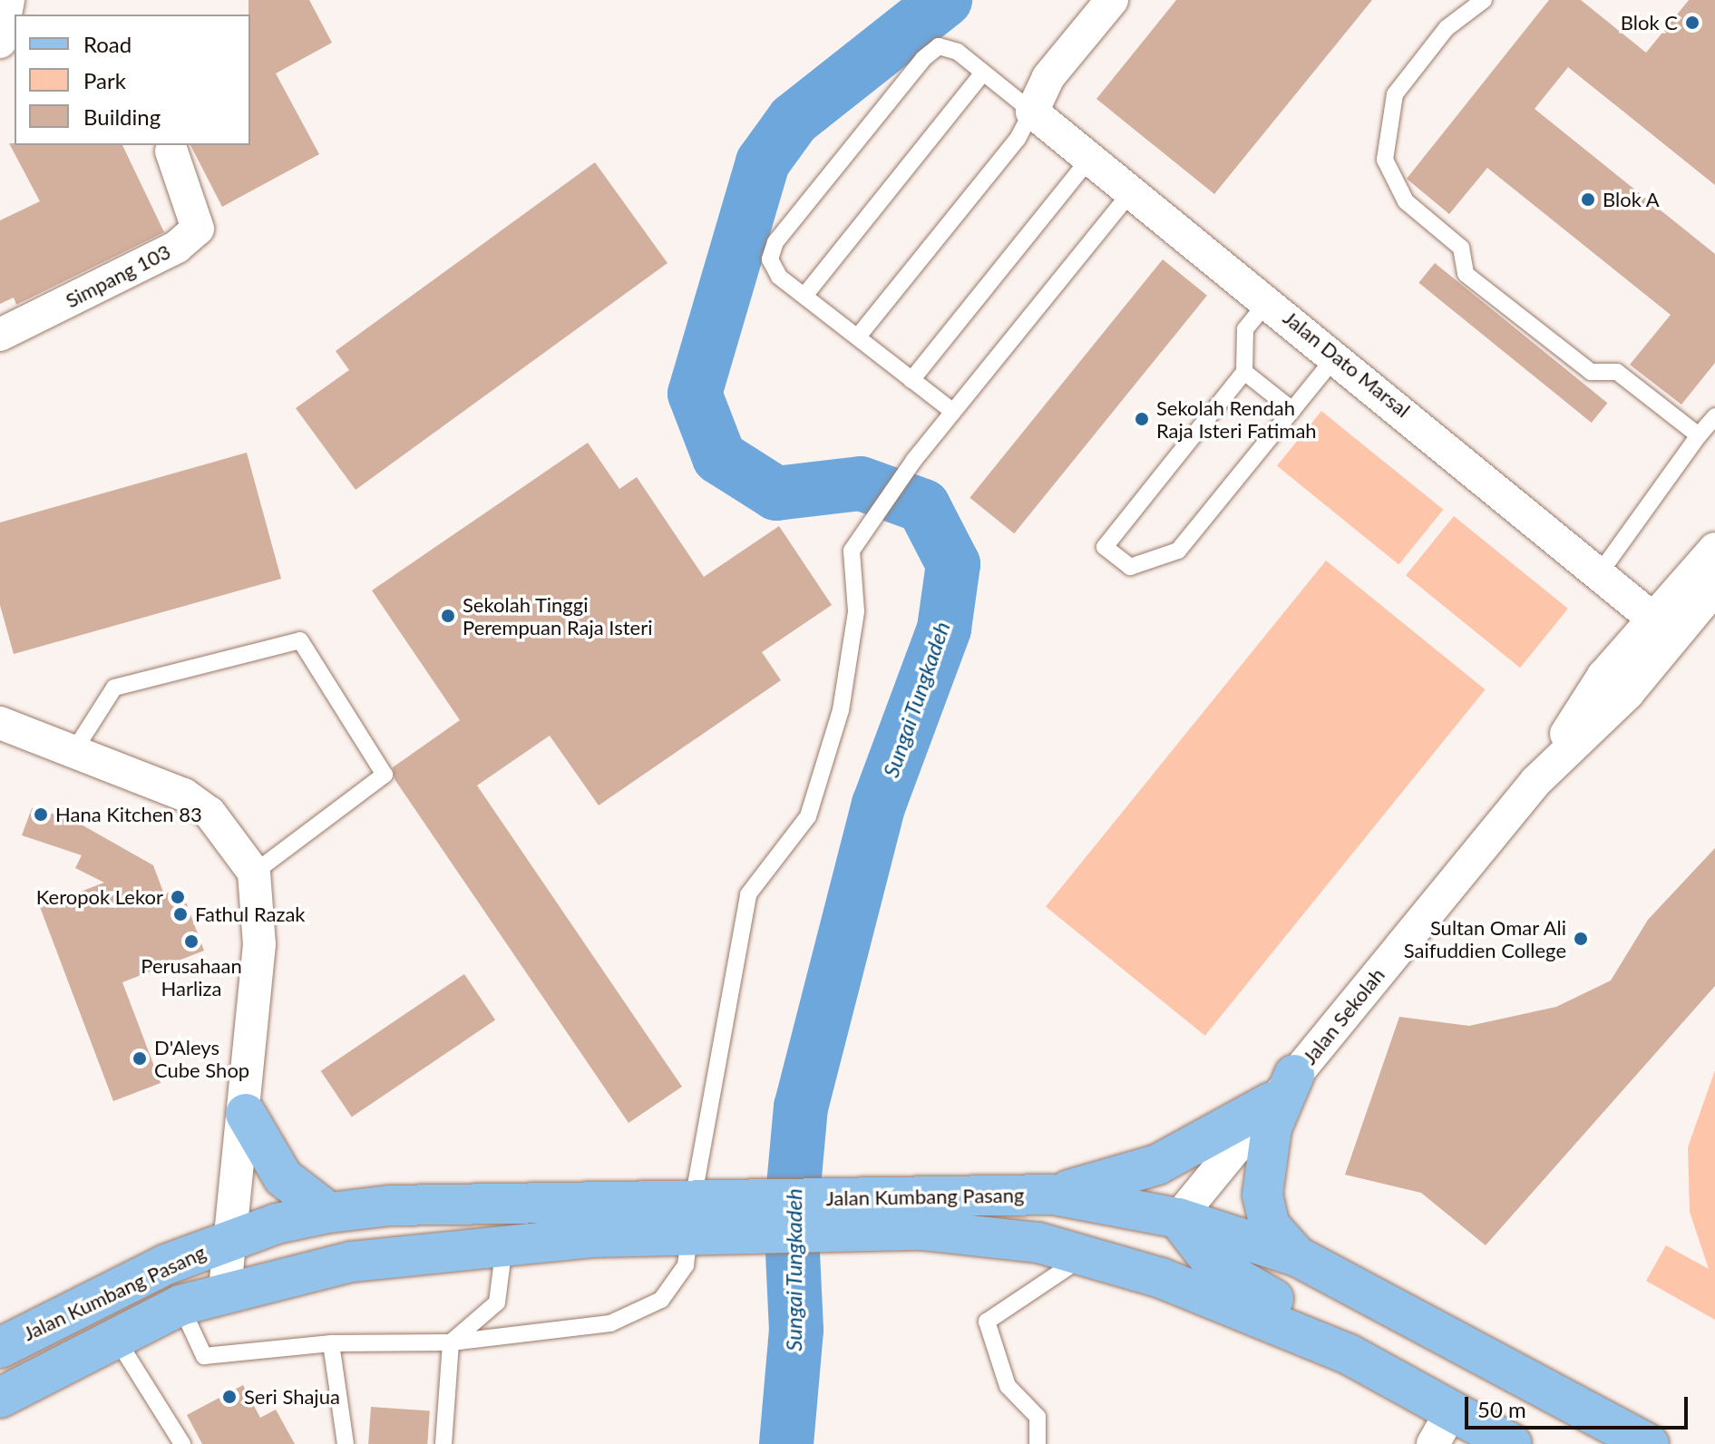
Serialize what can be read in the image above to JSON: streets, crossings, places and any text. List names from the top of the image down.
{
  "streets": {
    "main road": ["Jalan Kumbang Pasang"],
    "street": ["Simpang 103", "Jalan Dato Marsal", "Jalan Sekolah"]
  },
  "crossings": [
    ["Jalan Dato Marsal", "Jalan Sekolah"],
    ["Jalan Sekolah", "Jalan Kumbang Pasang"]
  ],
  "water": ["Sungai Tungkadeh"],
  "places": [
    "Blok C",
    "Blok A",
    "Sekolah Rendah Raja Isteri Fatimah",
    "Sekolah Tinggi Perempuan Raja Isteri",
    "Hana Kitchen 83",
    "Keropok Lekor",
    "Fathul Razak",
    "Sultan Omar Ali Saifuddien College",
    "Perusahaan Harliza",
    "D'Aleys Cube Shop",
    "Seri Shajua"
  ],
  "legend": ["Road", "Park", "Building"],
  "scale_bar": "50 m"
}
